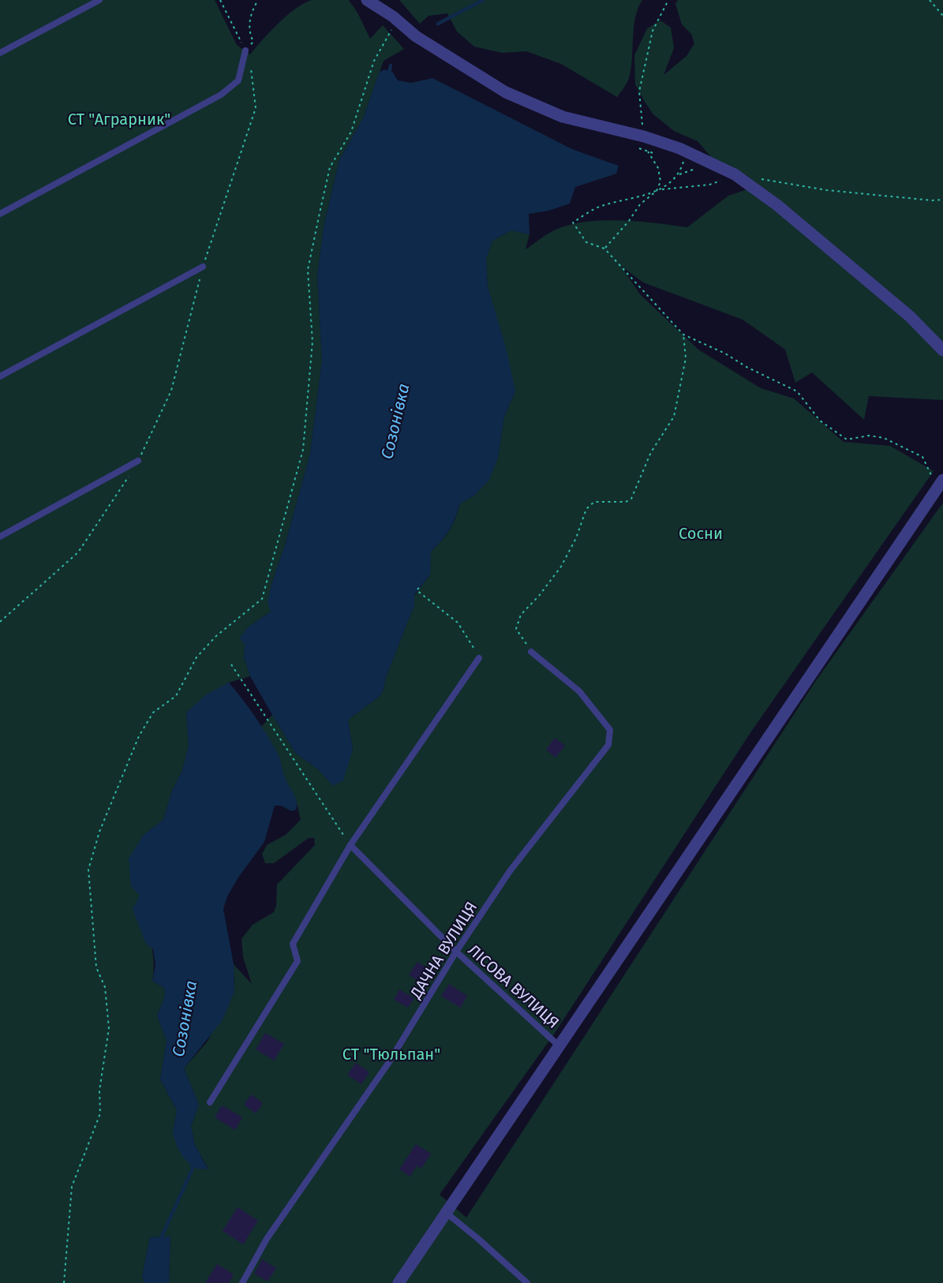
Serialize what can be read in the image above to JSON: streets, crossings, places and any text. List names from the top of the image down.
{
  "streets": {
    "lane": ["ДАЧНА ВУЛИЦЯ", "ЛІСОВА ВУЛИЦЯ"]
  },
  "crossings": [
    ["ДАЧНА ВУЛИЦЯ", "ЛІСОВА ВУЛИЦЯ"]
  ],
  "water": ["Созонівка"],
  "parks": ["СТ \"Аграрник\"", "Сосни", "СТ \"Тюльпан\""]
}
